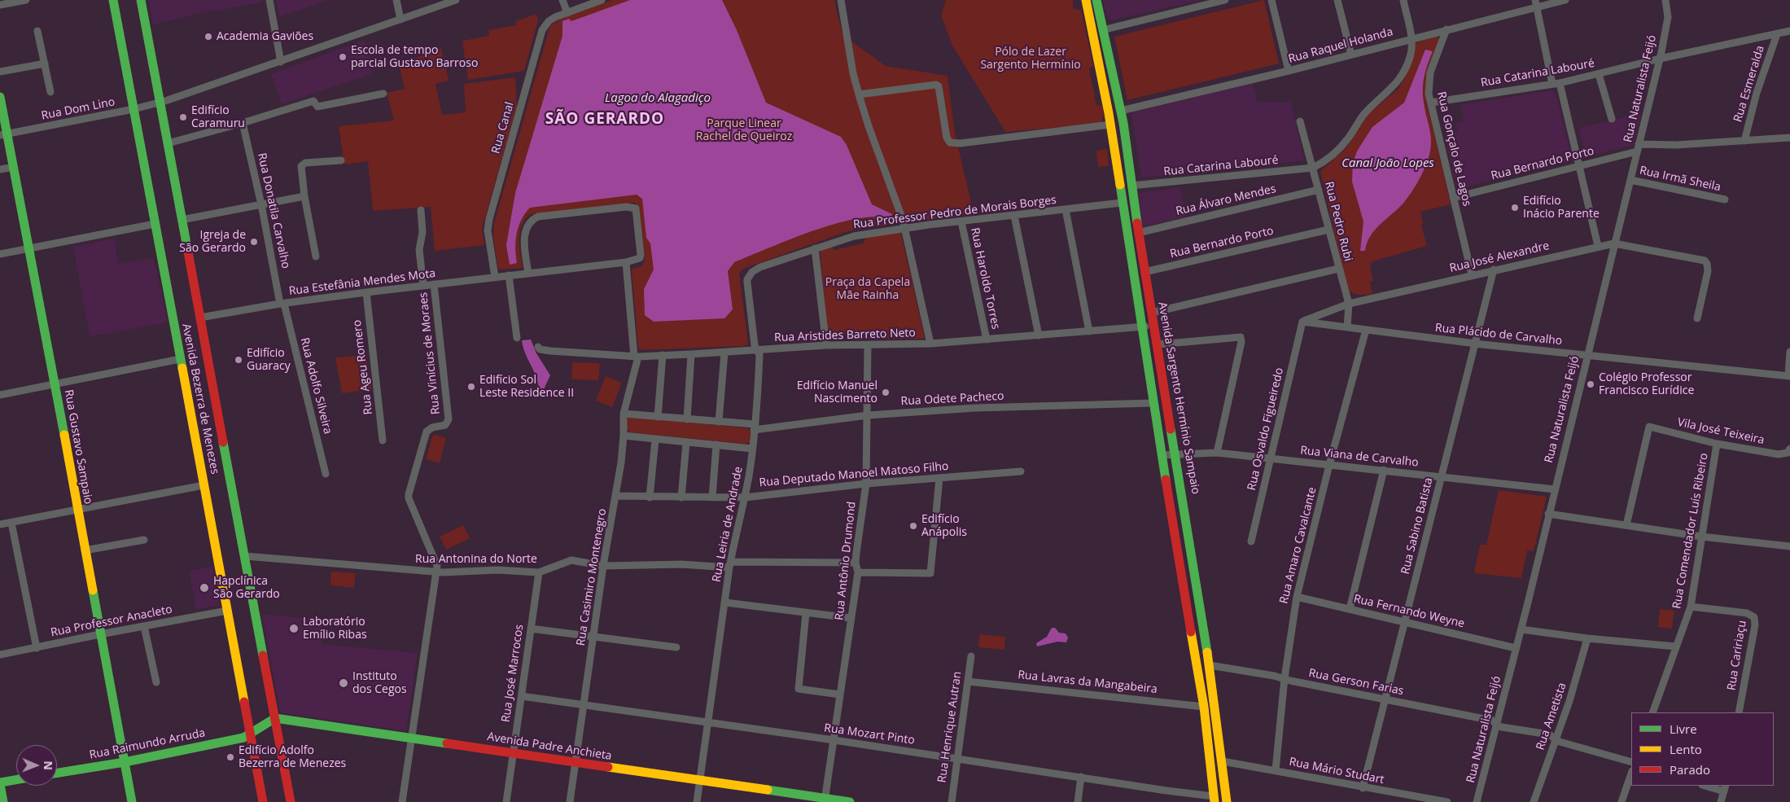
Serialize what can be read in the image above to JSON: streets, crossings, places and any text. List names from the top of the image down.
{
  "streets": {
    "main road": [
      "Avenida Sargento Hermínio Sampaio",
      "Avenida Bezerra de Menezes",
      "Rua Gustavo Sampaio",
      "Rua Raimundo Arruda",
      "Avenida Padre Anchieta"
    ],
    "street": [
      "Rua Raquel Holanda",
      "Rua Catarina Labouré",
      "Rua Esmeralda",
      "Rua Naturalista Feijó",
      "Rua Dom Lino",
      "Rua Canal",
      "Rua Gonçalo de Lagos",
      "Rua Bernardo Porto",
      "Rua Irmã Sheila",
      "Rua Álvaro Mendes",
      "Rua Donatila Carvalho",
      "Rua Professor Pedro de Morais Borges",
      "Rua Pedro Rubi",
      "Rua José Alexandre",
      "Rua Haroldo Torres",
      "Rua Estefânia Mendes Mota",
      "Rua Plácido de Carvalho",
      "Rua Aristides Barreto Neto",
      "Rua Vinícius de Moraes",
      "Rua Ageu Romero",
      "Rua Adolfo Silveira",
      "Rua Odete Pacheco",
      "Rua Osvaldo Figueiredo",
      "Vila José Teixeira",
      "Rua Viana de Carvalho",
      "Rua Deputado Manoel Matoso Filho",
      "Rua Leiria de Andrade",
      "Rua Sabino Batista",
      "Rua Comendador Luís Ribeiro",
      "Rua Amaro Cavalcante",
      "Rua Antonina do Norte",
      "Rua Antônio Drumond",
      "Rua Casimiro Montenegro",
      "Rua Fernando Weyne",
      "Rua Professor Anacleto",
      "Rua Caririaçu",
      "Rua José Marrocos",
      "Rua Lavras da Mangabeira",
      "Rua Gerson Farias",
      "Rua Ametista",
      "Rua Henrique Autran",
      "Rua Mozart Pinto",
      "Rua Mário Studart"
    ]
  },
  "crossings": [
    ["Rua Raquel Holanda", "Rua Gonçalo de Lagos"],
    ["Rua Raquel Holanda", "Avenida Sargento Hermínio Sampaio"],
    ["Rua Catarina Labouré", "Rua Esmeralda"],
    ["Rua Catarina Labouré", "Rua Naturalista Feijó"],
    ["Rua Catarina Labouré", "Rua Gonçalo de Lagos"],
    ["Rua Catarina Labouré", "Rua Pedro Rubi"],
    ["Rua Catarina Labouré", "Avenida Sargento Hermínio Sampaio"],
    ["Rua Esmeralda", "Rua Bernardo Porto"],
    ["Rua Naturalista Feijó", "Rua Bernardo Porto"],
    ["Rua Naturalista Feijó", "Rua Irmã Sheila"],
    ["Rua Naturalista Feijó", "Rua José Alexandre"],
    ["Rua Naturalista Feijó", "Rua Plácido de Carvalho"],
    ["Rua Naturalista Feijó", "Rua Viana de Carvalho"],
    ["Rua Naturalista Feijó", "Rua Fernando Weyne"],
    ["Rua Naturalista Feijó", "Rua Gerson Farias"],
    ["Rua Dom Lino", "Avenida Bezerra de Menezes"],
    ["Rua Dom Lino", "Rua Gustavo Sampaio"],
    ["Rua Canal", "Rua Estefânia Mendes Mota"],
    ["Rua Gonçalo de Lagos", "Rua Bernardo Porto"],
    ["Rua Gonçalo de Lagos", "Rua José Alexandre"],
    ["Rua Bernardo Porto", "Rua Pedro Rubi"],
    ["Rua Bernardo Porto", "Avenida Sargento Hermínio Sampaio"],
    ["Rua Álvaro Mendes", "Rua Pedro Rubi"],
    ["Rua Álvaro Mendes", "Avenida Sargento Hermínio Sampaio"],
    ["Rua Donatila Carvalho", "Rua Estefânia Mendes Mota"],
    ["Rua Donatila Carvalho", "Rua Adolfo Silveira"],
    ["Rua Professor Pedro de Morais Borges", "Rua Haroldo Torres"],
    ["Rua Professor Pedro de Morais Borges", "Rua Leiria de Andrade"],
    ["Rua Pedro Rubi", "Rua José Alexandre"],
    ["Rua Pedro Rubi", "Rua Plácido de Carvalho"],
    ["Rua José Alexandre", "Rua Plácido de Carvalho"],
    ["Rua José Alexandre", "Rua Osvaldo Figueiredo"],
    ["Rua José Alexandre", "Rua Sabino Batista"],
    ["Rua Haroldo Torres", "Rua Aristides Barreto Neto"],
    ["Rua Estefânia Mendes Mota", "Rua Vinícius de Moraes"],
    ["Rua Estefânia Mendes Mota", "Rua Ageu Romero"],
    ["Rua Estefânia Mendes Mota", "Rua Adolfo Silveira"],
    ["Rua Estefânia Mendes Mota", "Avenida Bezerra de Menezes"],
    ["Rua Estefânia Mendes Mota", "Rua Casimiro Montenegro"],
    ["Rua Plácido de Carvalho", "Rua Osvaldo Figueiredo"],
    ["Rua Plácido de Carvalho", "Rua Sabino Batista"],
    ["Rua Plácido de Carvalho", "Rua Amaro Cavalcante"],
    ["Rua Aristides Barreto Neto", "Avenida Sargento Hermínio Sampaio"],
    ["Rua Aristides Barreto Neto", "Rua Leiria de Andrade"],
    ["Rua Aristides Barreto Neto", "Rua Antônio Drumond"],
    ["Rua Aristides Barreto Neto", "Rua Casimiro Montenegro"],
    ["Rua Vinícius de Moraes", "Rua Antonina do Norte"],
    ["Avenida Sargento Hermínio Sampaio", "Rua Viana de Carvalho"],
    ["Avenida Sargento Hermínio Sampaio", "Rua Gerson Farias"],
    ["Avenida Sargento Hermínio Sampaio", "Rua Mário Studart"],
    ["Avenida Bezerra de Menezes", "Rua Antonina do Norte"],
    ["Avenida Bezerra de Menezes", "Rua Professor Anacleto"],
    ["Avenida Bezerra de Menezes", "Rua Raimundo Arruda"],
    ["Avenida Bezerra de Menezes", "Avenida Padre Anchieta"],
    ["Rua Odete Pacheco", "Rua Leiria de Andrade"],
    ["Rua Odete Pacheco", "Rua Antônio Drumond"],
    ["Rua Odete Pacheco", "Rua Casimiro Montenegro"],
    ["Rua Osvaldo Figueiredo", "Rua Viana de Carvalho"],
    ["Vila José Teixeira", "Rua Comendador Luís Ribeiro"],
    ["Rua Gustavo Sampaio", "Rua Professor Anacleto"],
    ["Rua Gustavo Sampaio", "Rua Raimundo Arruda"],
    ["Rua Viana de Carvalho", "Rua Sabino Batista"],
    ["Rua Viana de Carvalho", "Rua Amaro Cavalcante"],
    ["Rua Deputado Manoel Matoso Filho", "Rua Leiria de Andrade"],
    ["Rua Deputado Manoel Matoso Filho", "Rua Antônio Drumond"],
    ["Rua Deputado Manoel Matoso Filho", "Rua Casimiro Montenegro"],
    ["Rua Leiria de Andrade", "Rua Antonina do Norte"],
    ["Rua Leiria de Andrade", "Rua Mozart Pinto"],
    ["Rua Leiria de Andrade", "Avenida Padre Anchieta"],
    ["Rua Sabino Batista", "Rua Fernando Weyne"],
    ["Rua Sabino Batista", "Rua Gerson Farias"],
    ["Rua Sabino Batista", "Rua Mário Studart"],
    ["Rua Comendador Luís Ribeiro", "Rua Caririaçu"],
    ["Rua Amaro Cavalcante", "Rua Fernando Weyne"],
    ["Rua Amaro Cavalcante", "Rua Gerson Farias"],
    ["Rua Amaro Cavalcante", "Rua Mário Studart"],
    ["Rua Antonina do Norte", "Rua Antônio Drumond"],
    ["Rua Antonina do Norte", "Rua Casimiro Montenegro"],
    ["Rua Antonina do Norte", "Rua José Marrocos"],
    ["Rua Antônio Drumond", "Rua Mozart Pinto"],
    ["Rua Antônio Drumond", "Avenida Padre Anchieta"],
    ["Rua Casimiro Montenegro", "Rua Mozart Pinto"],
    ["Rua Casimiro Montenegro", "Avenida Padre Anchieta"],
    ["Rua José Marrocos", "Rua Mozart Pinto"],
    ["Rua José Marrocos", "Avenida Padre Anchieta"],
    ["Rua Lavras da Mangabeira", "Rua Henrique Autran"],
    ["Rua Gerson Farias", "Rua Ametista"],
    ["Rua Henrique Autran", "Rua Mozart Pinto"]
  ],
  "districts": ["SÃO GERARDO"],
  "water": ["Lagoa do Alagadiço", "Canal João Lopes"],
  "parks": ["Pólo de Lazer Sargento Hermínio", "Parque Linear Rachel de Queiroz", "Praça da Capela Mãe Rainha"],
  "places": [
    "Academia Gaviões",
    "Escola de tempo parcial Gustavo Barroso",
    "Edifício Caramuru",
    "Edifício Inácio Parente",
    "Igreja de São Gerardo",
    "Edifício Guaracy",
    "Colégio Professor Francisco Eurídice",
    "Edifício Sol Leste Residence II",
    "Edifício Manuel Nascimento",
    "Edifício Anápolis",
    "Hapclínica São Gerardo",
    "Laboratório Emílio Ribas",
    "Instituto dos Cegos",
    "Edifício Adolfo Bezerra de Menezes"
  ],
  "legend": ["Livre", "Lento", "Parado"],
  "north": "right"
}
